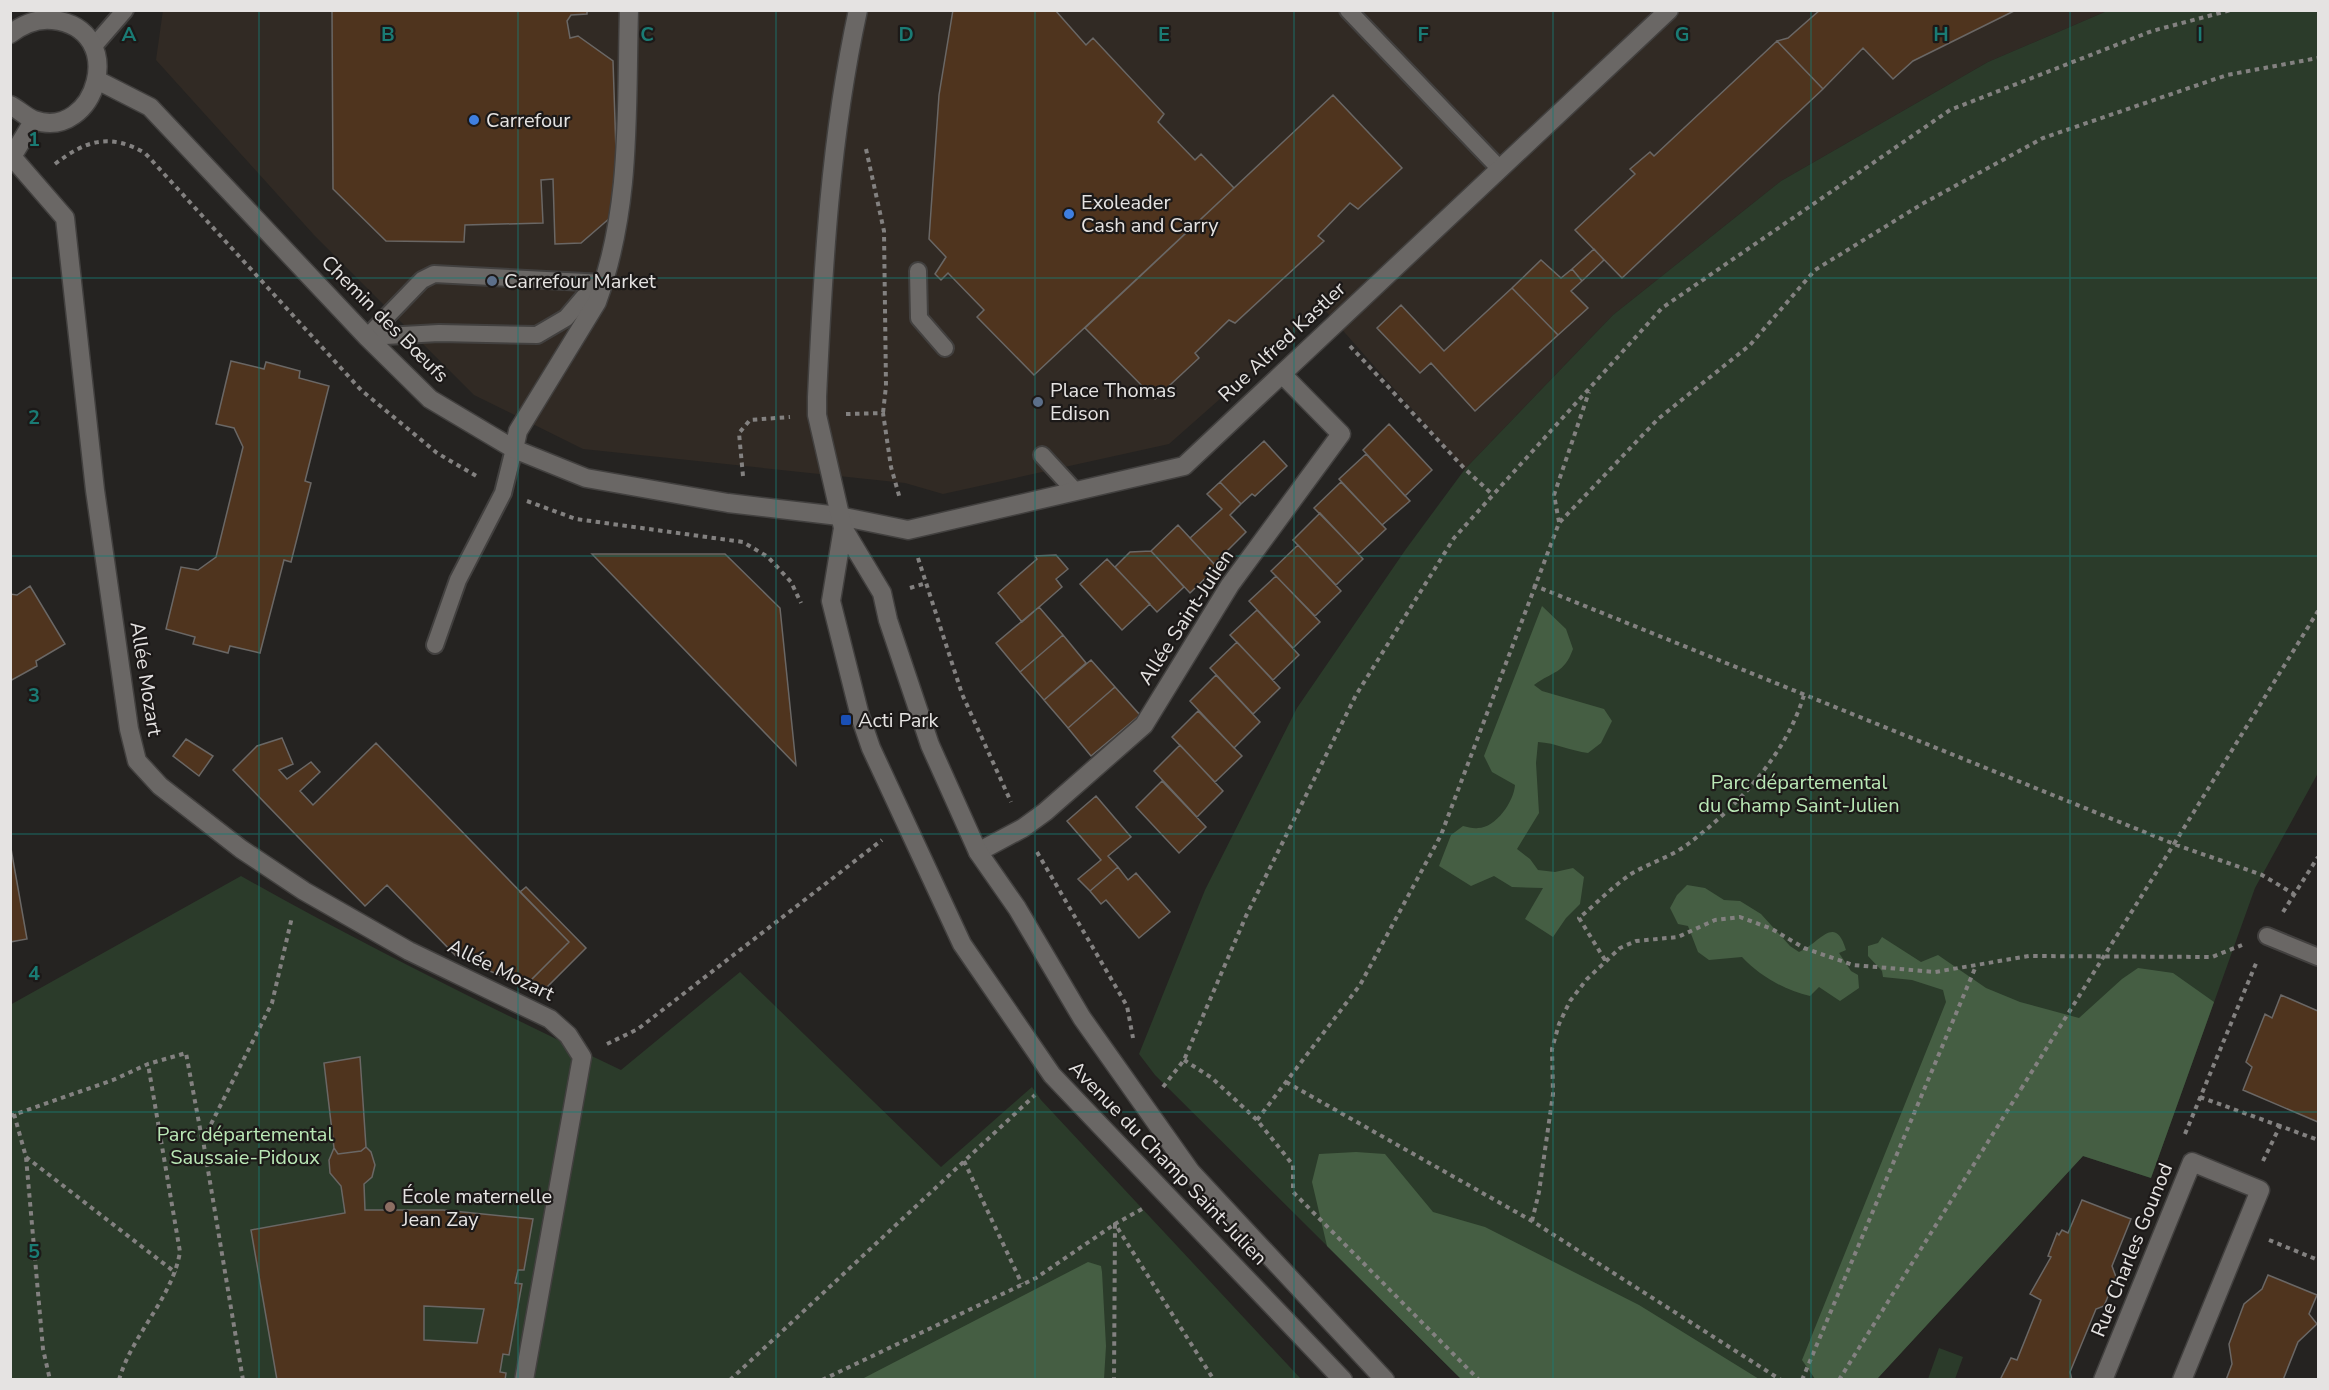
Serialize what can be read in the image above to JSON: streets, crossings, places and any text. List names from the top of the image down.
{
  "streets": {
    "street": [
      "Chemin des Bœufs",
      "Rue Alfred Kastler",
      "Allée Saint-Julien",
      "Allée Mozart",
      "Avenue du Champ Saint-Julien",
      "Rue Charles Gounod"
    ]
  },
  "crossings": [
    ["Chemin des Bœufs", "Rue Alfred Kastler"],
    ["Chemin des Bœufs", "Avenue du Champ Saint-Julien"],
    ["Rue Alfred Kastler", "Allée Saint-Julien"],
    ["Rue Alfred Kastler", "Avenue du Champ Saint-Julien"],
    ["Allée Saint-Julien", "Avenue du Champ Saint-Julien"]
  ],
  "parks": ["Parc départemental du Champ Saint-Julien", "Parc départemental Saussaie-Pidoux"],
  "places": {
    "other": [
      "Carrefour",
      "Exoleader Cash and Carry",
      "Carrefour Market",
      "Place Thomas Edison",
      "École maternelle Jean Zay"
    ],
    "transit": ["Acti Park"]
  },
  "grid": {
    "columns": [
      "A",
      "B",
      "C",
      "D",
      "E",
      "F",
      "G",
      "H",
      "I"
    ],
    "rows": [
      "1",
      "2",
      "3",
      "4",
      "5"
    ]
  }
}
